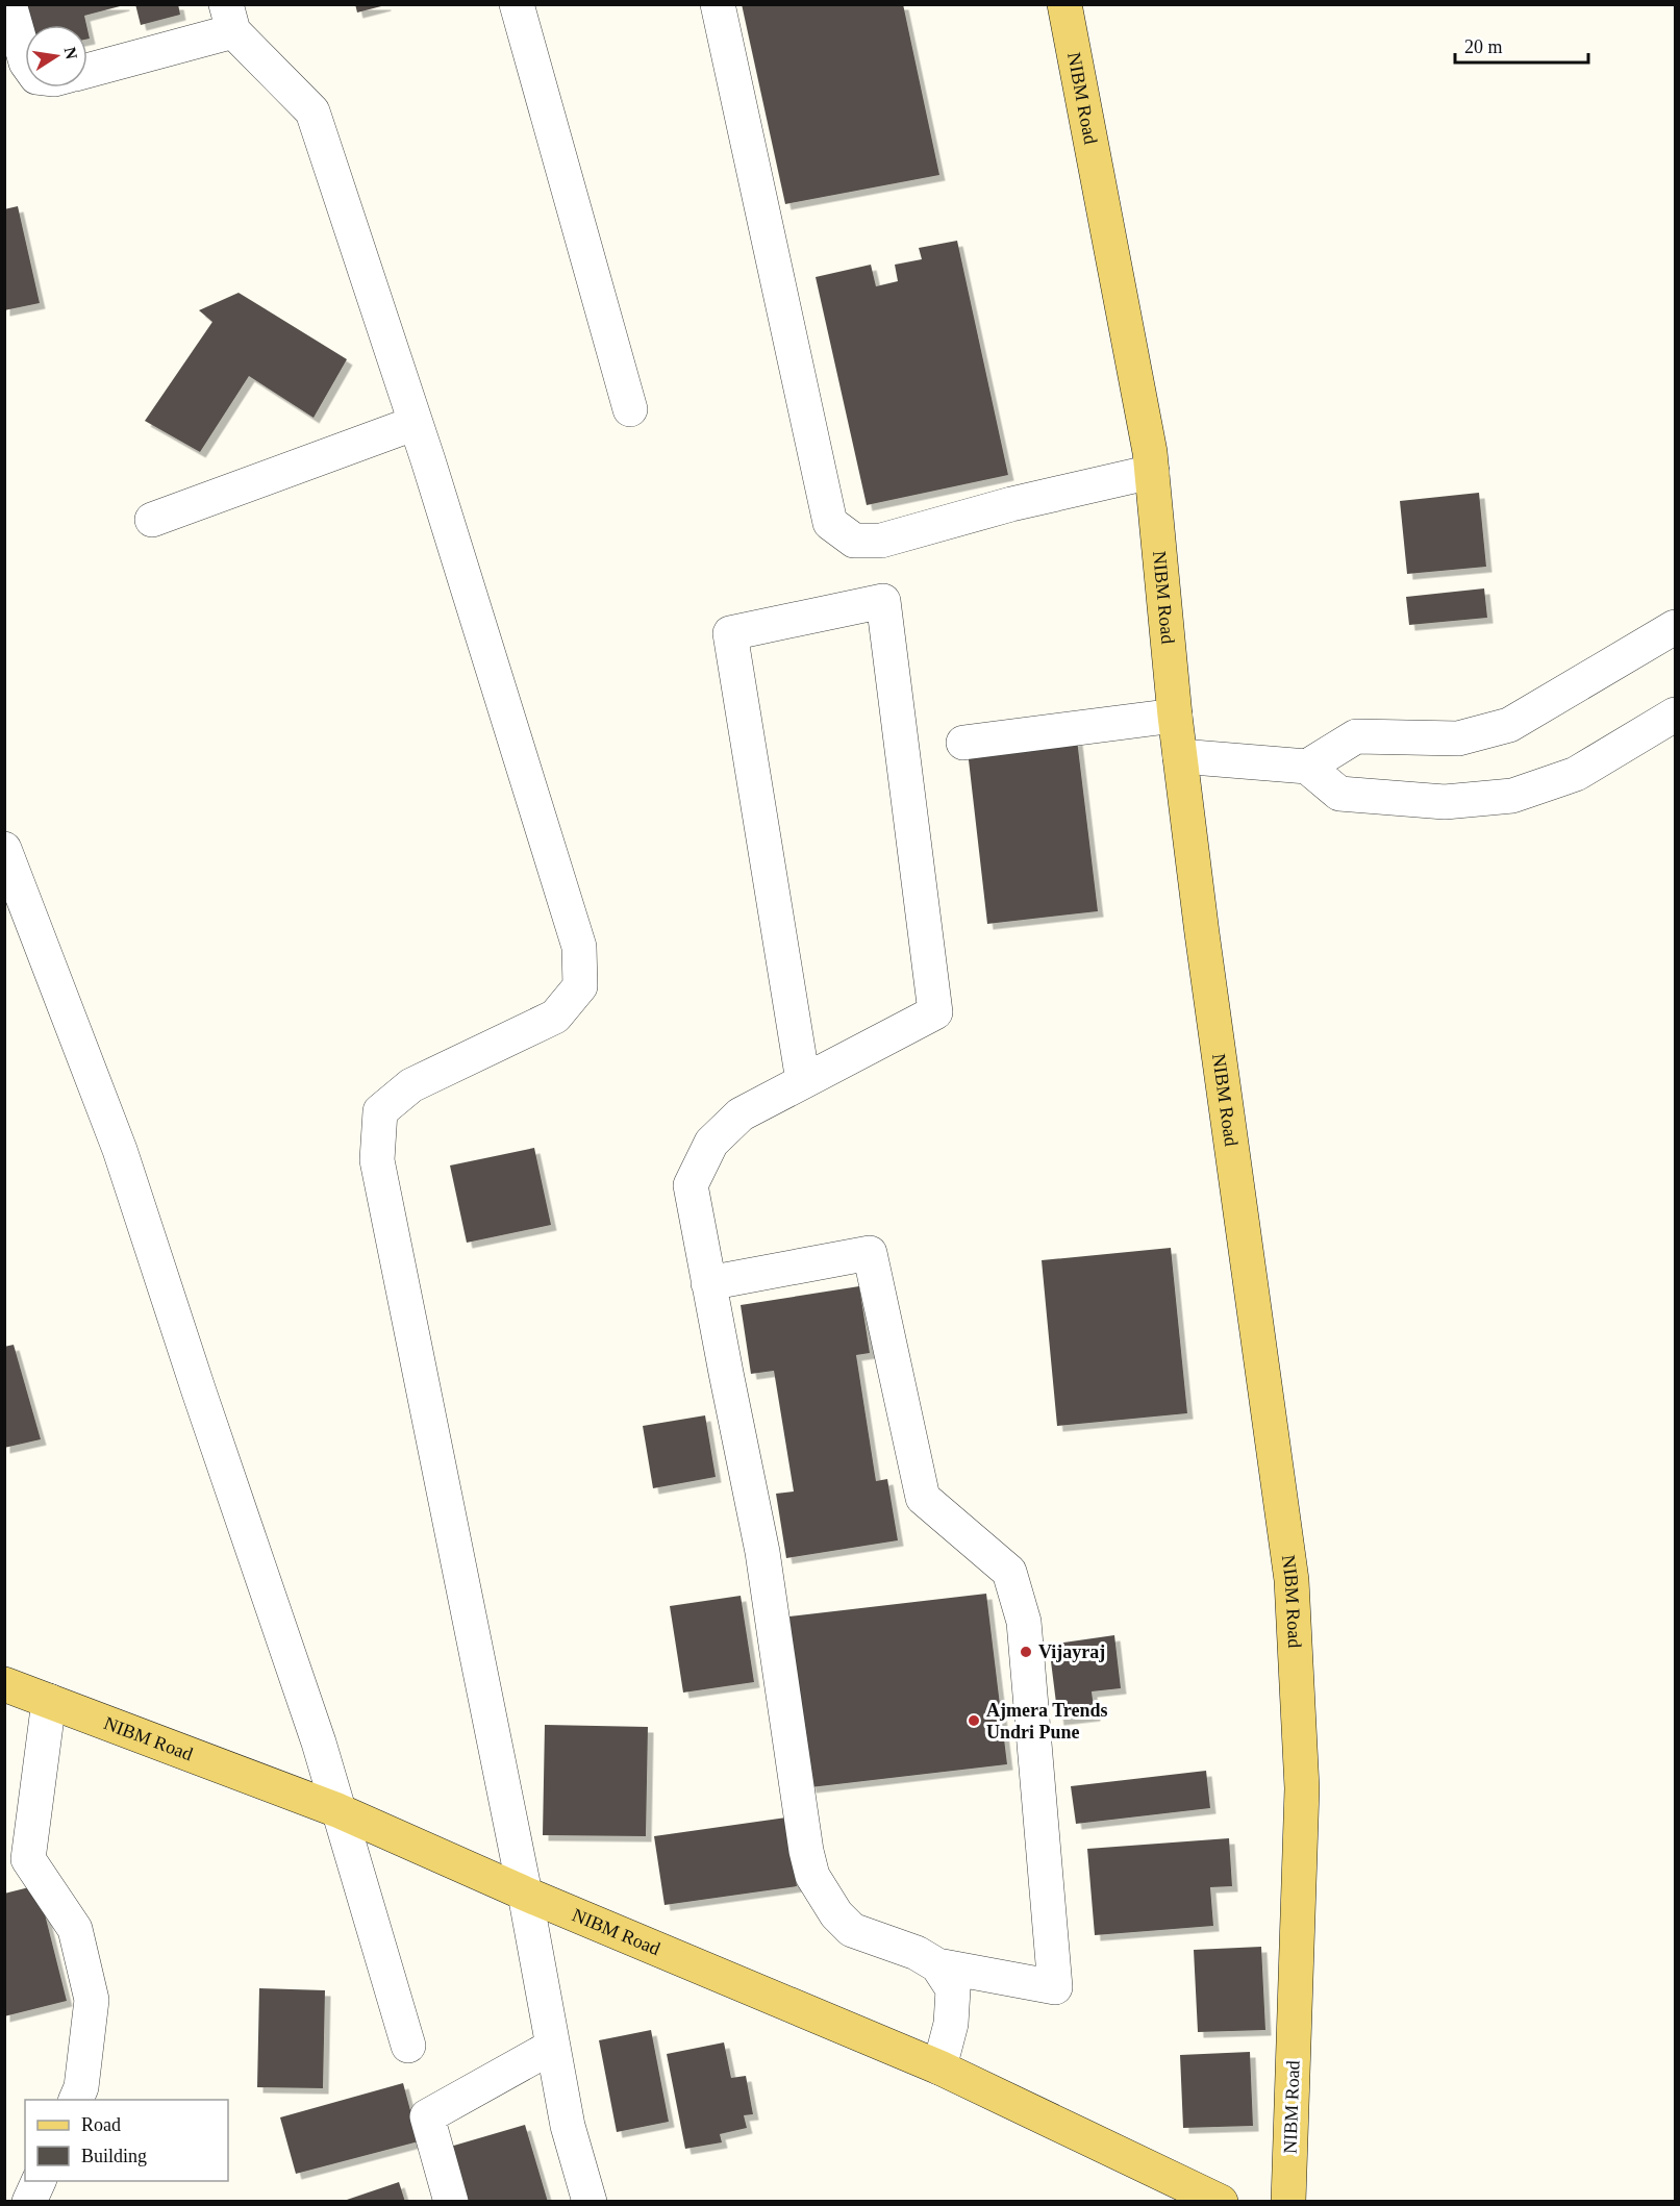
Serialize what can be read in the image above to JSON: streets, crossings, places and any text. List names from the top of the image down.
{
  "streets": {
    "main road": ["NIBM Road"]
  },
  "places": ["Vijayraj", "Ajmera Trends Undri Pune"],
  "legend": ["Road", "Building"],
  "scale_bar": "20 m",
  "north": "right"
}
